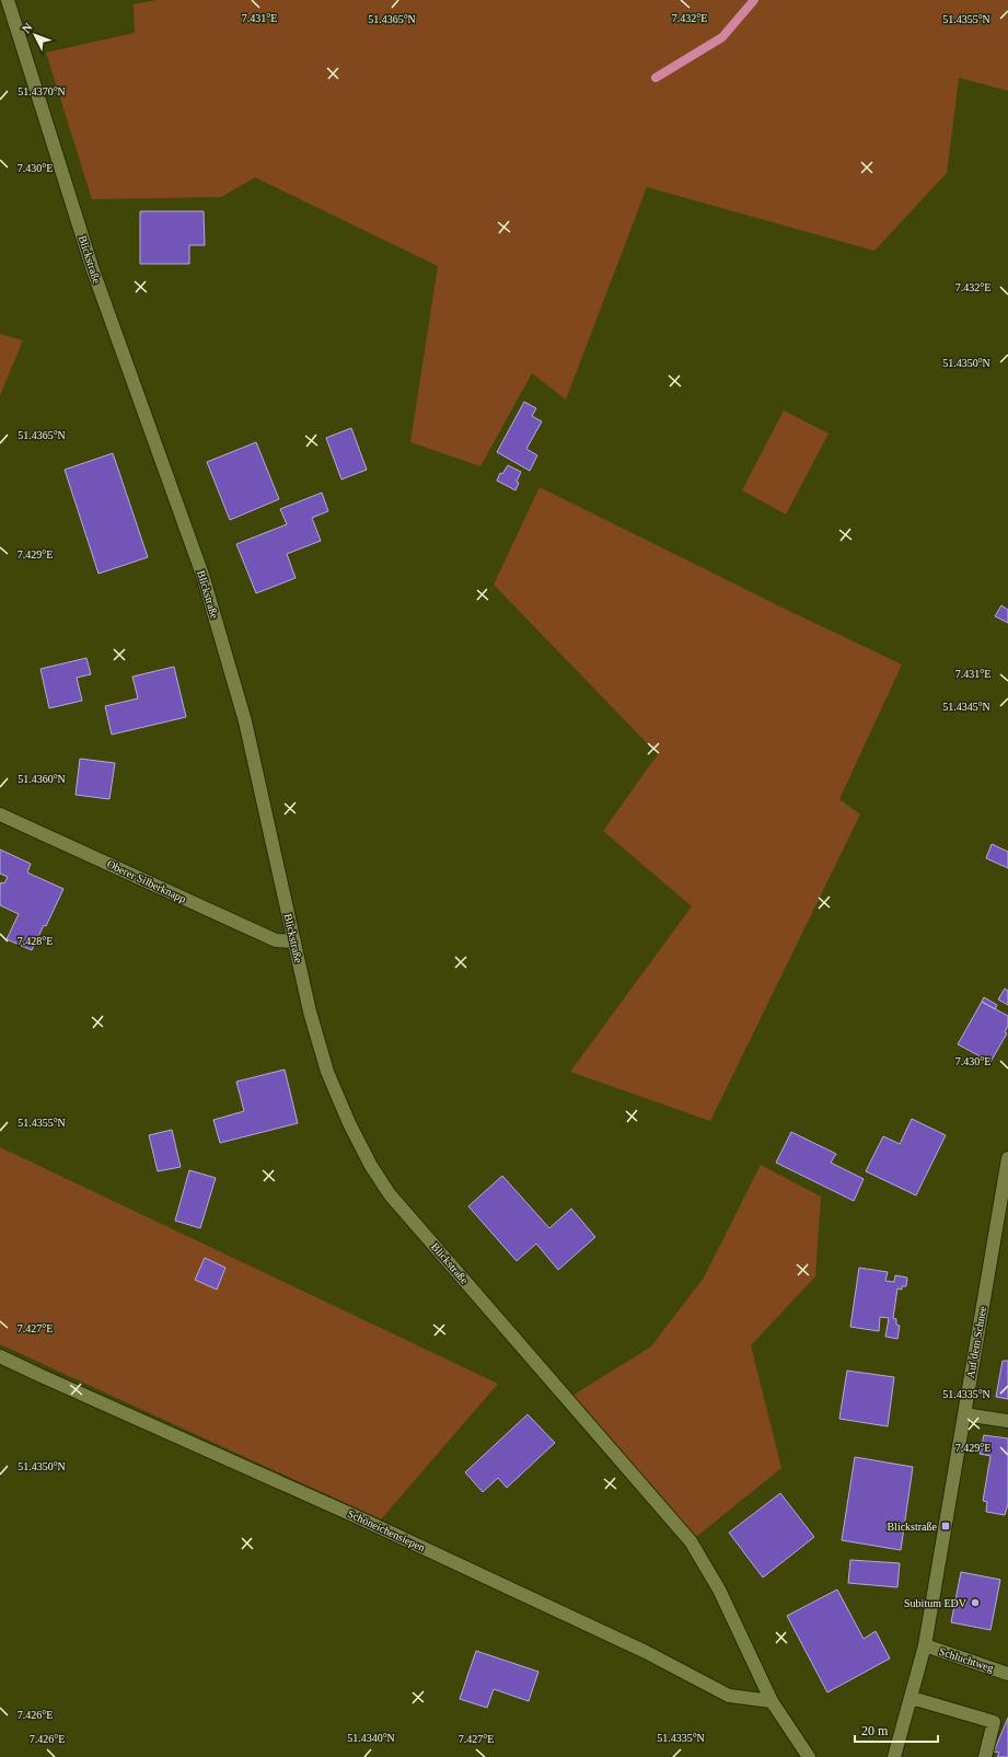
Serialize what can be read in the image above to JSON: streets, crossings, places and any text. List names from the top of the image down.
{
  "streets": {
    "street": [
      "Blickstraße",
      "Oberer Silberknapp",
      "Auf dem Schnee",
      "Schöneichensiepen",
      "Schluchtweg"
    ]
  },
  "crossings": [
    ["Blickstraße", "Oberer Silberknapp"],
    ["Blickstraße", "Schöneichensiepen"],
    ["Auf dem Schnee", "Schluchtweg"]
  ],
  "places": {
    "transit": ["Blickstraße"],
    "other": ["Subitum EDV"]
  },
  "scale_bar": "20 m",
  "north": "top left",
  "coordinates": [
    "7.431°E",
    "7.432°E",
    "51.4355°N",
    "51.4365°N",
    "51.4370°N",
    "7.430°E",
    "51.4350°N",
    "7.429°E",
    "51.4345°N",
    "51.4360°N",
    "7.428°E",
    "7.427°E",
    "51.4335°N",
    "7.426°E",
    "51.4340°N"
  ]
}
